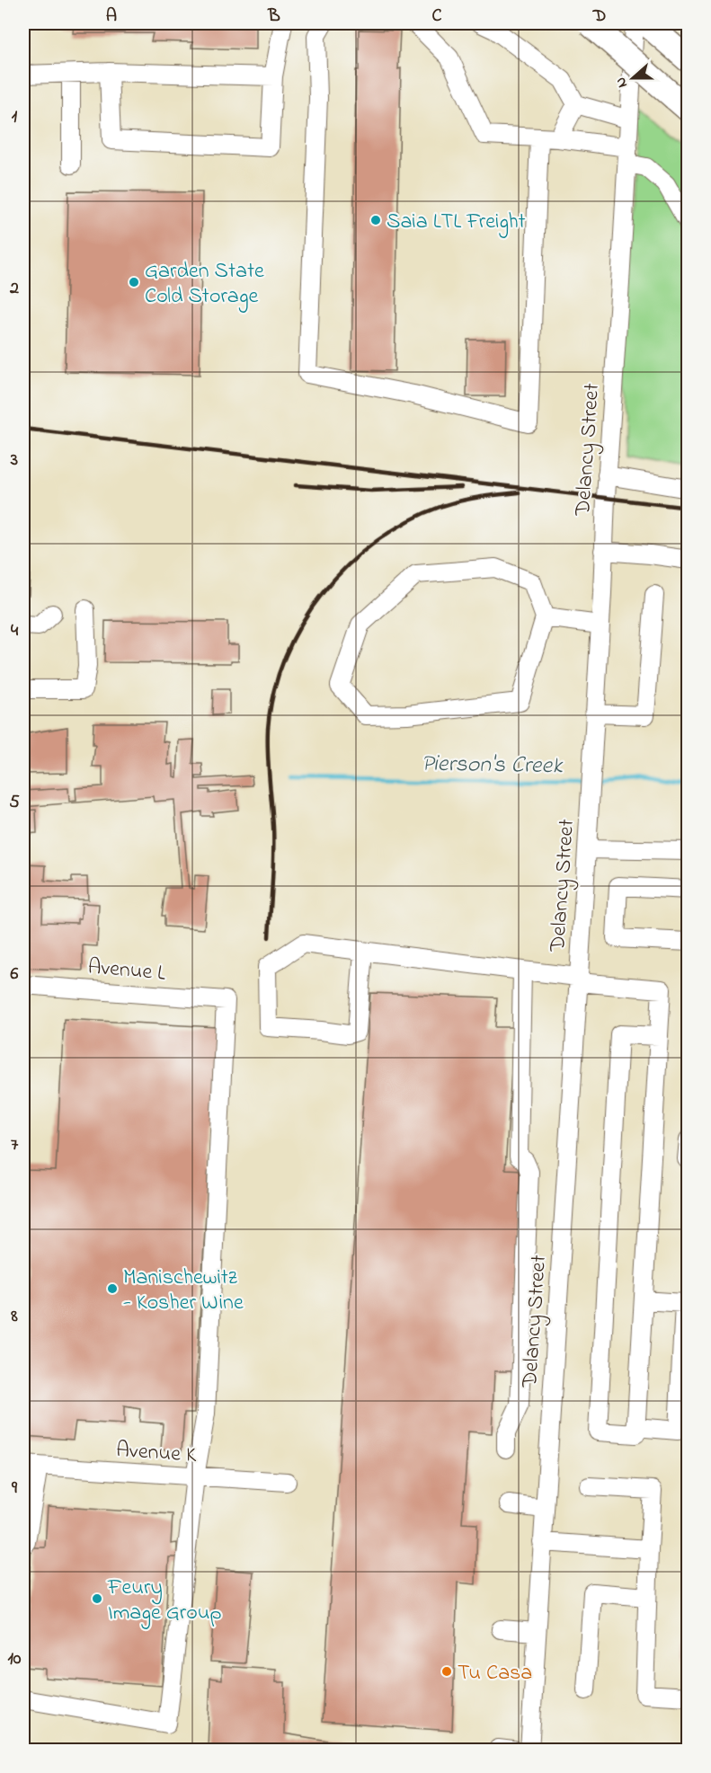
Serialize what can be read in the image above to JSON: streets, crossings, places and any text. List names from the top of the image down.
{
  "streets": {
    "street": ["Delancy Street", "Avenue L", "Avenue K"]
  },
  "crossings": [
    ["Avenue L", "Avenue K"]
  ],
  "water": ["Pierson's Creek"],
  "places": [
    "Saia LTL Freight",
    "Garden State Cold Storage",
    "Manischewitz - Kosher Wine",
    "Feury Image Group",
    "Tu Casa"
  ],
  "north": "left",
  "grid": {
    "columns": [
      "A",
      "B",
      "C",
      "D"
    ],
    "rows": [
      "1",
      "2",
      "3",
      "4",
      "5",
      "6",
      "7",
      "8",
      "9",
      "10"
    ]
  }
}
